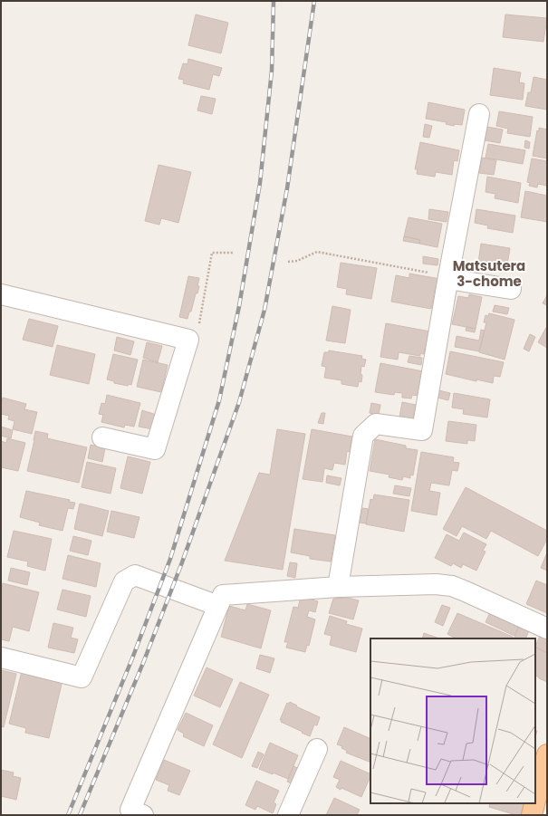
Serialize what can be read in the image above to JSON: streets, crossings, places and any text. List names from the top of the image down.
{
  "districts": ["Matsutera 3-chome"]
}
